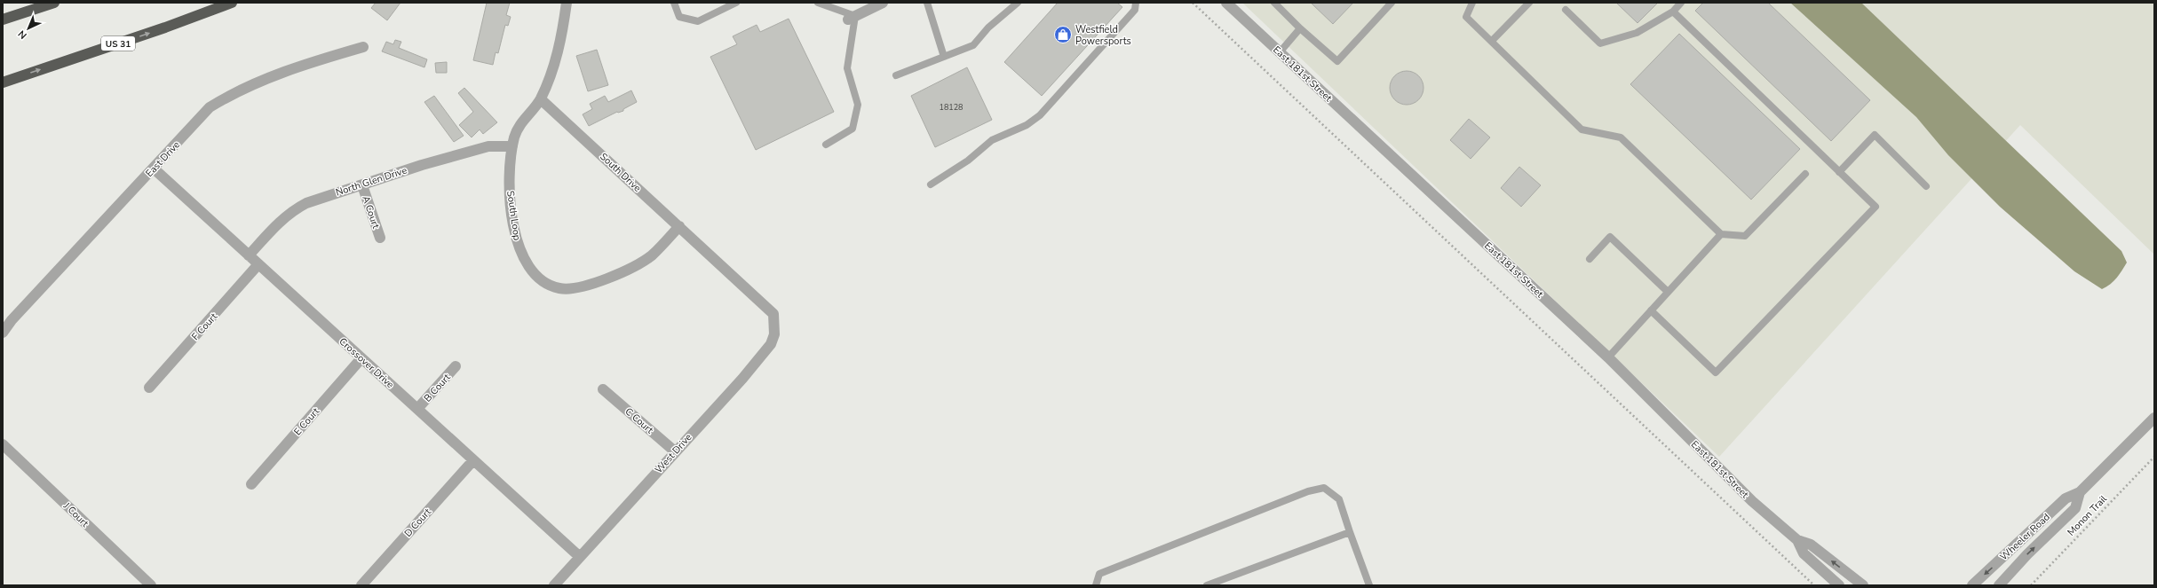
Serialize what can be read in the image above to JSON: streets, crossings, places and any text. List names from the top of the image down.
{
  "streets": {
    "highway": ["US 31"],
    "street": [
      "East 181st Street",
      "East Drive",
      "South Drive",
      "North Glen Drive",
      "A Court",
      "South Loop",
      "F Court",
      "Crossover Drive",
      "B Court",
      "C Court",
      "E Court",
      "West Drive",
      "J Court",
      "D Court",
      "Wheeler Road"
    ],
    "path": ["Monon Trail"]
  },
  "crossings": [
    ["East Drive", "Crossover Drive"],
    ["South Drive", "South Loop"],
    ["South Drive", "West Drive"],
    ["North Glen Drive", "A Court"],
    ["North Glen Drive", "South Loop"],
    ["North Glen Drive", "Crossover Drive"],
    ["F Court", "Crossover Drive"],
    ["Crossover Drive", "B Court"],
    ["Crossover Drive", "E Court"],
    ["Crossover Drive", "West Drive"],
    ["Crossover Drive", "D Court"],
    ["C Court", "West Drive"]
  ],
  "places": {
    "shop": ["Westfield Powersports"]
  },
  "house_numbers": ["18128"],
  "north": "bottom left"
}
